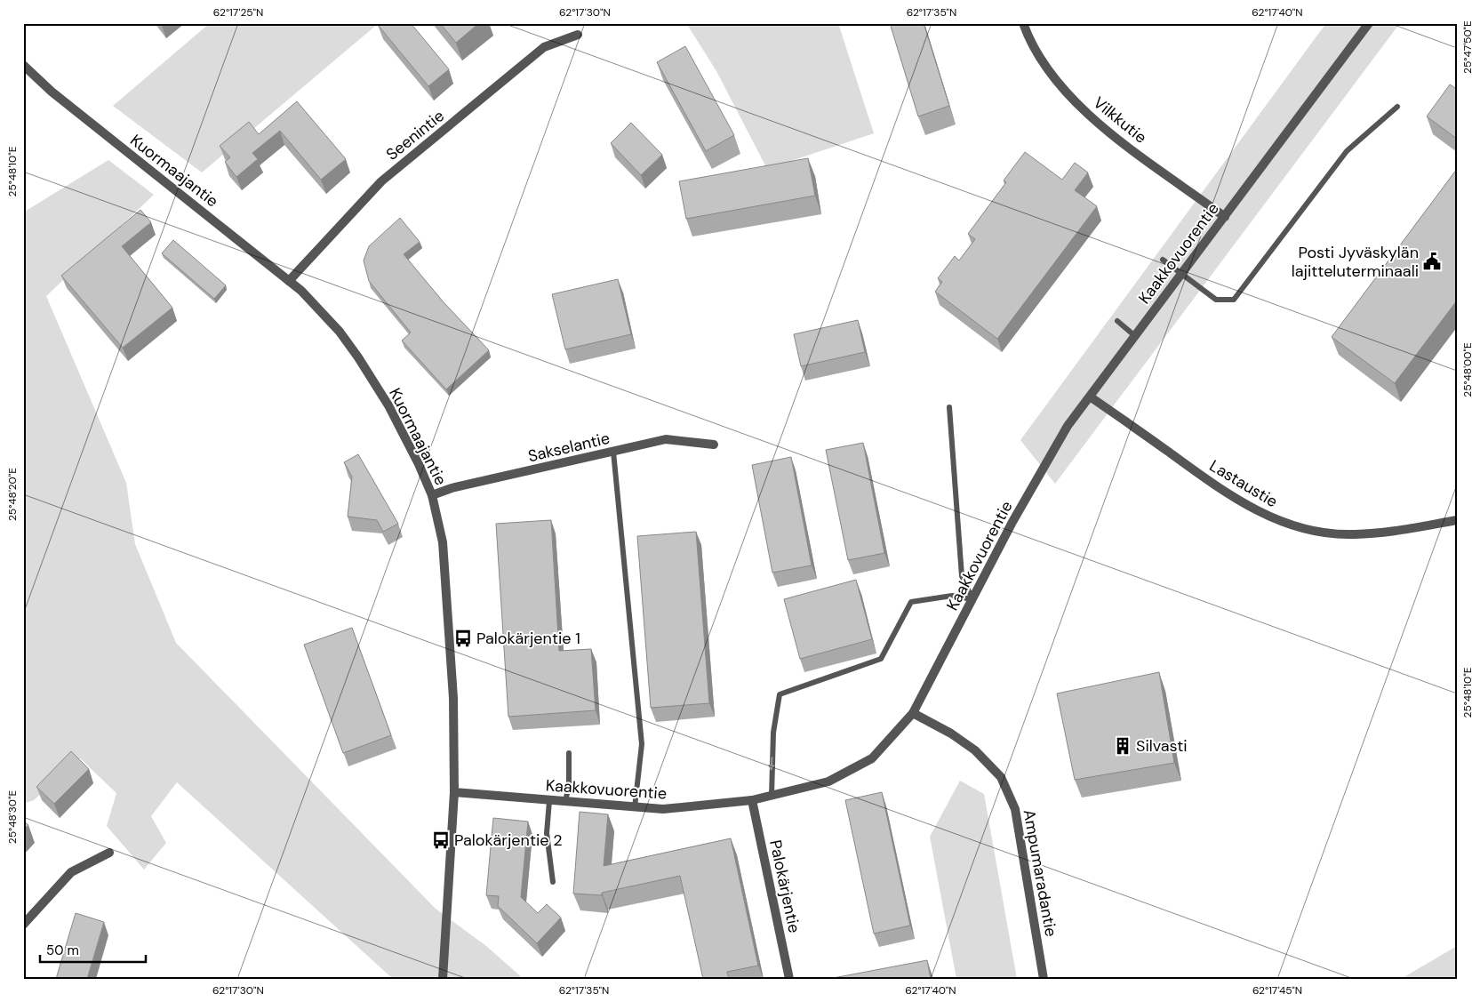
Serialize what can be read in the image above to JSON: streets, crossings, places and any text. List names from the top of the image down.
{
  "streets": {
    "street": [
      "Vilkkutie",
      "Seenintie",
      "Kuormaajantie",
      "Kaakkovuorentie",
      "Sakselantie",
      "Lastaustie",
      "Ampumaradantie",
      "Palokärjentie"
    ]
  },
  "crossings": [
    ["Vilkkutie", "Kaakkovuorentie"],
    ["Seenintie", "Kuormaajantie"],
    ["Kuormaajantie", "Kaakkovuorentie"],
    ["Kuormaajantie", "Sakselantie"],
    ["Kaakkovuorentie", "Lastaustie"],
    ["Kaakkovuorentie", "Ampumaradantie"],
    ["Kaakkovuorentie", "Palokärjentie"]
  ],
  "places": {
    "public building": ["Posti Jyväskylän lajitteluterminaali"],
    "bus stop": ["Palokärjentie 1", "Palokärjentie 2"],
    "building": ["Silvasti"]
  },
  "scale_bar": "50 m",
  "coordinates": [
    "62°17'25\"N",
    "62°17'30\"N",
    "62°17'35\"N",
    "62°17'40\"N",
    "25°47'50\"E",
    "25°48'10\"E",
    "25°48'00\"E",
    "25°48'20\"E",
    "25°48'30\"E",
    "62°17'45\"N"
  ]
}
